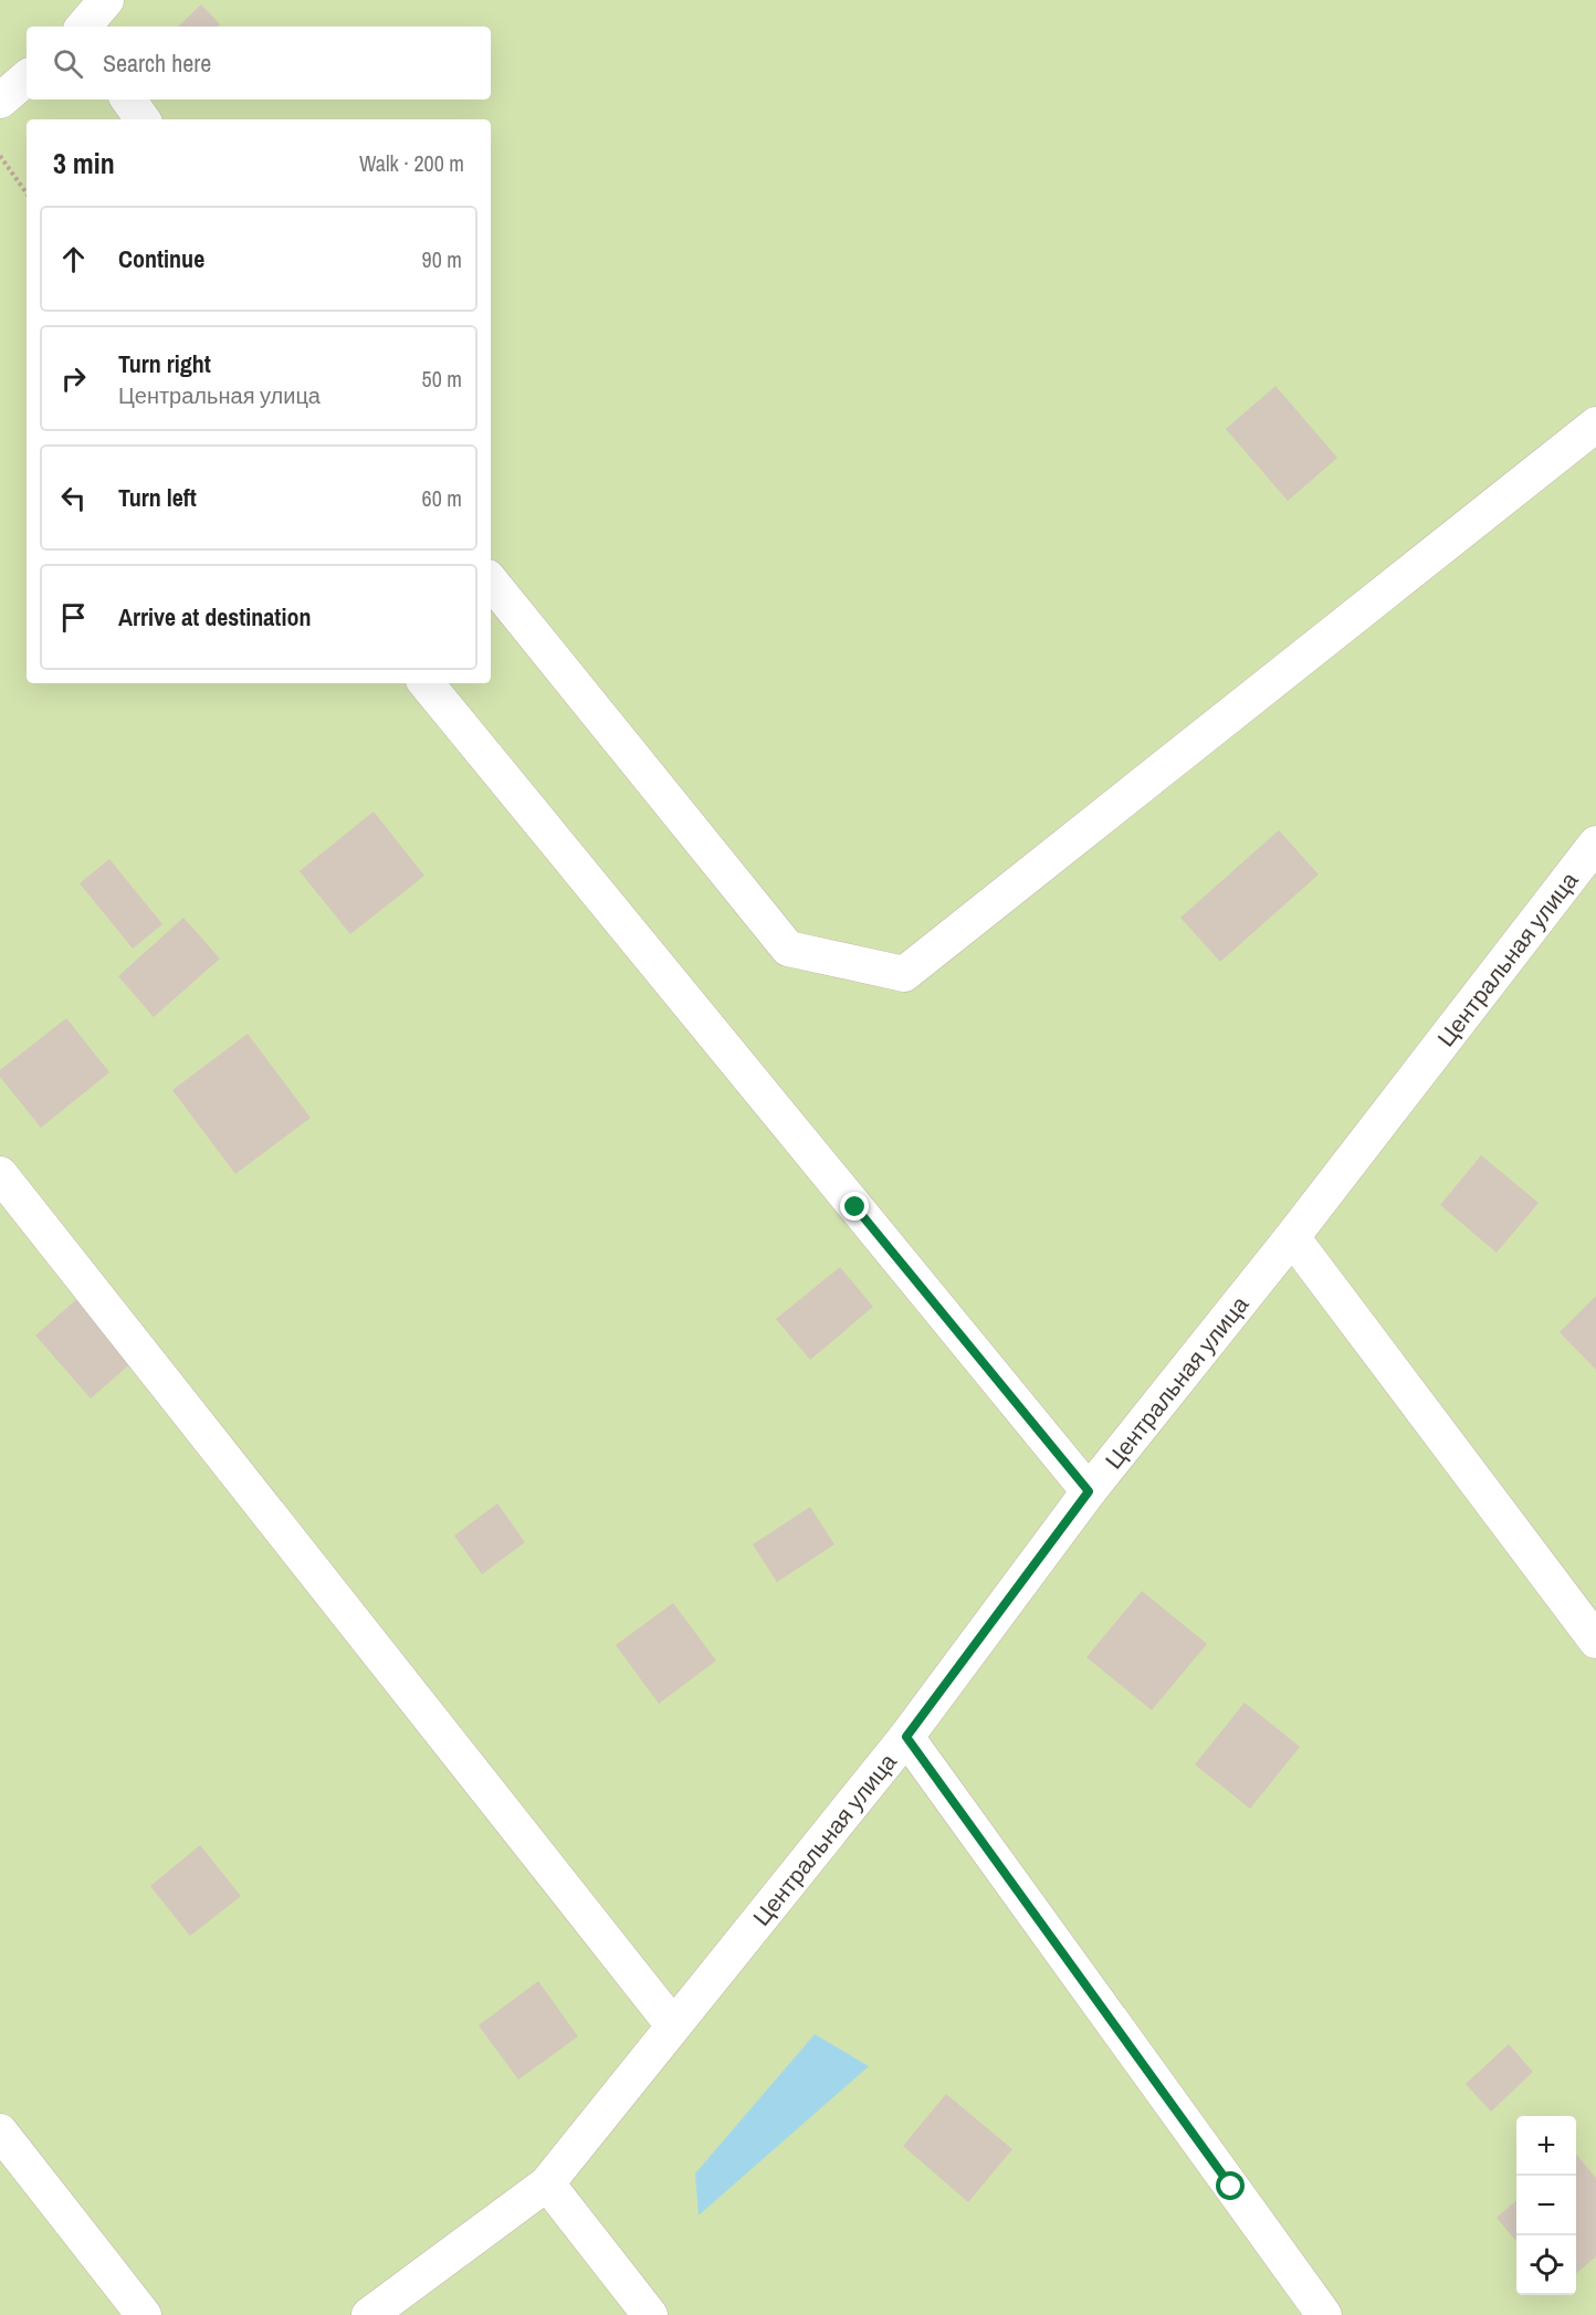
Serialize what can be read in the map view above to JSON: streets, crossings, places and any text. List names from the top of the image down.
{
  "streets": {
    "street": ["Центральная улица"]
  },
  "page": {
    "search": "Search here",
    "heading": ["3 min", "Walk · 200 m"],
    "list": [
      ["Continue", "90 m"],
      ["Turn right", "Центральная улица", "50 m"],
      ["Turn left", "60 m"],
      "Arrive at destination"
    ],
    "map_buttons": ["+", "−"]
  }
}
